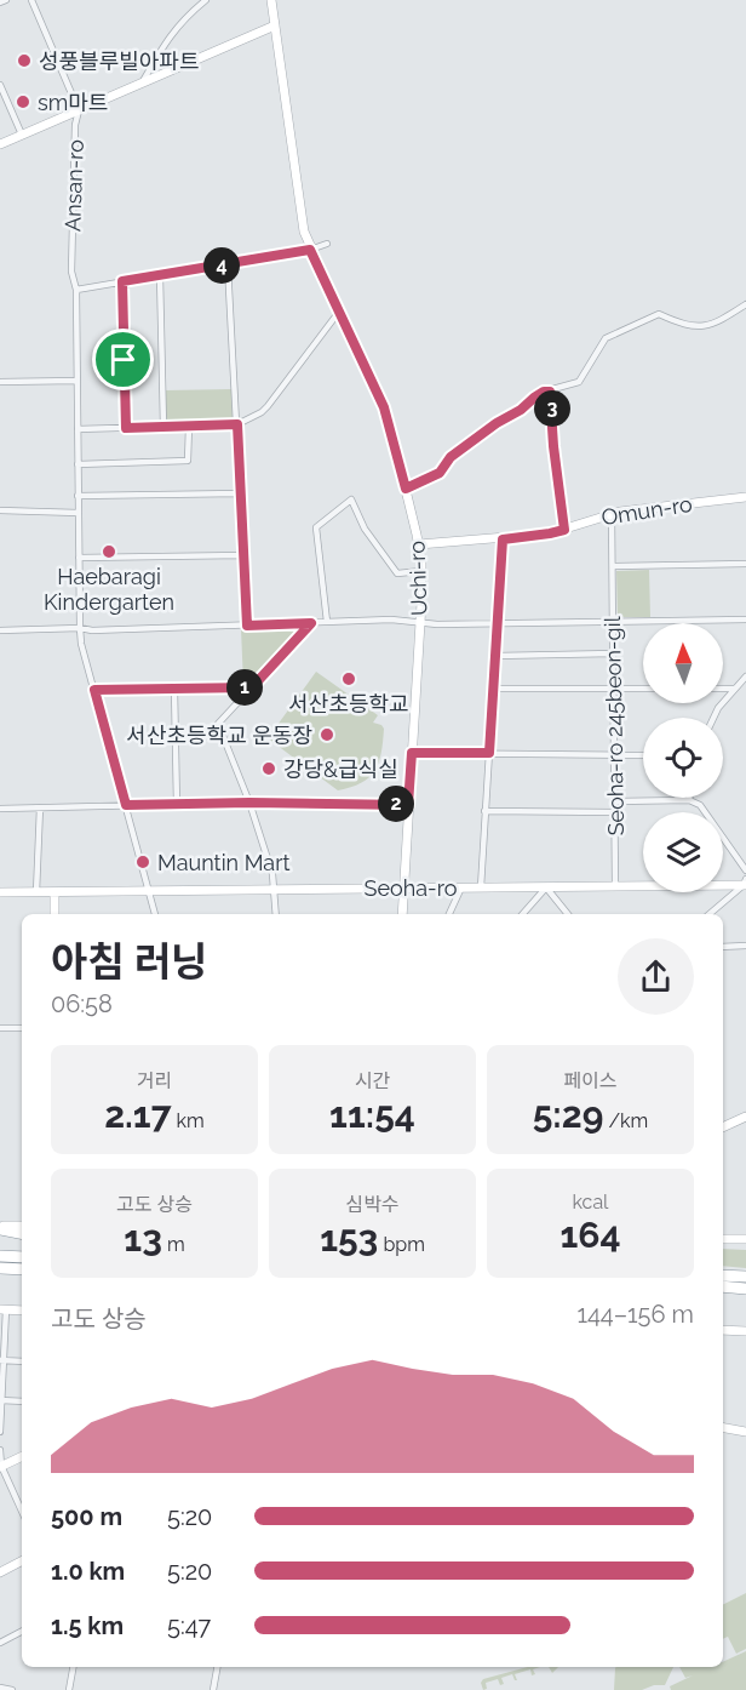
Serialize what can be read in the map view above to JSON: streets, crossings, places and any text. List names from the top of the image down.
{
  "streets": {
    "main road": ["Omun-ro", "Uchi-ro", "Seoha-ro"],
    "street": ["Ansan-ro", "Seoha-ro 245beon-gil"]
  },
  "crossings": [
    ["Ansan-ro", "Seoha-ro"],
    ["Omun-ro", "Uchi-ro"],
    ["Omun-ro", "Seoha-ro 245beon-gil"],
    ["Uchi-ro", "Seoha-ro"],
    ["Seoha-ro 245beon-gil", "Seoha-ro"]
  ],
  "places": [
    "성풍블루빌아파트",
    "sm마트",
    "Haebaragi Kindergarten",
    "서산초등학교",
    "서산초등학교 운동장",
    "강당&급식실",
    "Mauntin Mart"
  ],
  "north": "top",
  "page": {
    "pins": [
      "4",
      "3",
      "1",
      "2"
    ],
    "heading": ["아침 러닝", "06:58"],
    "stats": [
      ["거리", "2.17 km"],
      ["시간", "11:54"],
      ["페이스", "5:29 /km"],
      ["고도 상승", "13 m"],
      ["심박수", "153 bpm"],
      ["kcal", "164"]
    ],
    "chart": ["고도 상승", "144–156 m"],
    "list": [
      {
        "name": "500 m",
        "note": "5:20"
      },
      {
        "name": "1.0 km",
        "note": "5:20"
      },
      {
        "name": "1.5 km",
        "note": "5:47"
      }
    ]
  }
}
